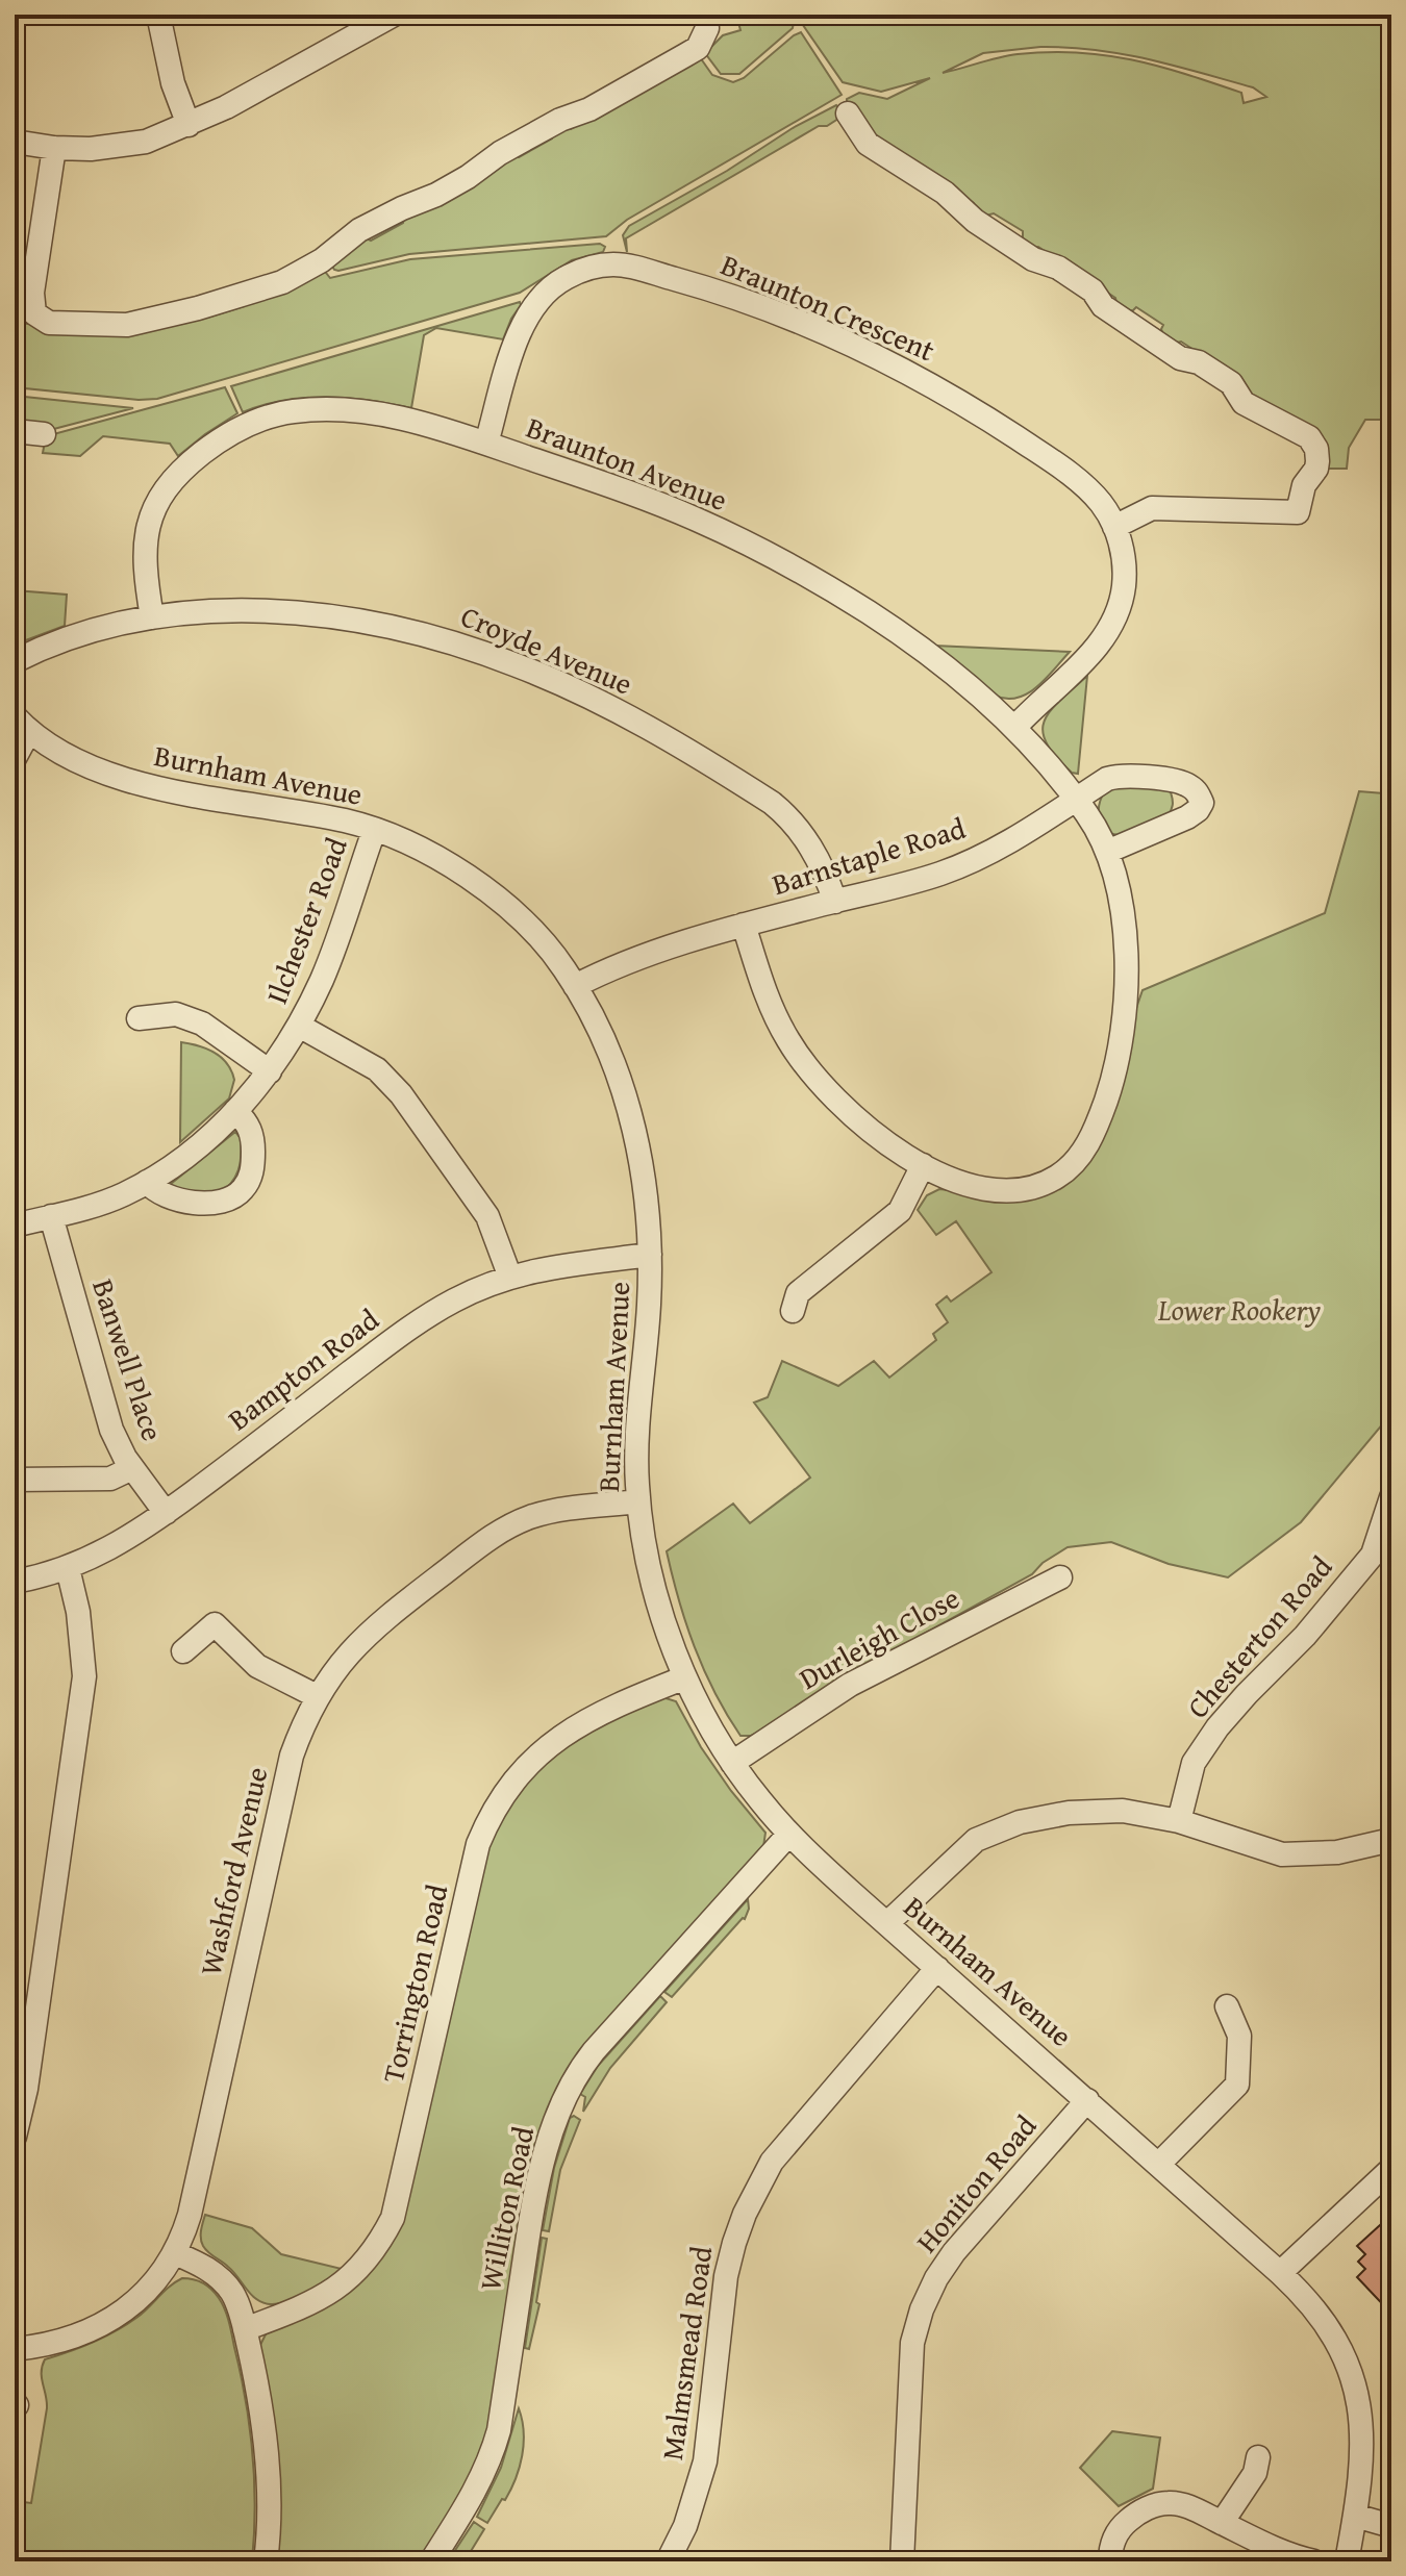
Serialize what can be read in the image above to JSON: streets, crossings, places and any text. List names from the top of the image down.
{
  "streets": {
    "street": [
      "Braunton Crescent",
      "Braunton Avenue",
      "Croyde Avenue",
      "Burnham Avenue",
      "Barnstaple Road",
      "Ilchester Road",
      "Banwell Place",
      "Bampton Road",
      "Chesterton Road",
      "Durleigh Close",
      "Washford Avenue",
      "Torrington Road",
      "Honiton Road",
      "Williton Road",
      "Malmsmead Road"
    ]
  },
  "crossings": [
    ["Braunton Crescent", "Braunton Avenue"],
    ["Braunton Avenue", "Croyde Avenue"],
    ["Braunton Avenue", "Barnstaple Road"],
    ["Croyde Avenue", "Barnstaple Road"],
    ["Burnham Avenue", "Barnstaple Road"],
    ["Burnham Avenue", "Ilchester Road"],
    ["Burnham Avenue", "Bampton Road"],
    ["Burnham Avenue", "Durleigh Close"],
    ["Burnham Avenue", "Washford Avenue"],
    ["Burnham Avenue", "Torrington Road"],
    ["Burnham Avenue", "Honiton Road"],
    ["Burnham Avenue", "Williton Road"],
    ["Burnham Avenue", "Malmsmead Road"],
    ["Ilchester Road", "Banwell Place"],
    ["Banwell Place", "Bampton Road"]
  ],
  "parks": ["Lower Rookery"]
}
